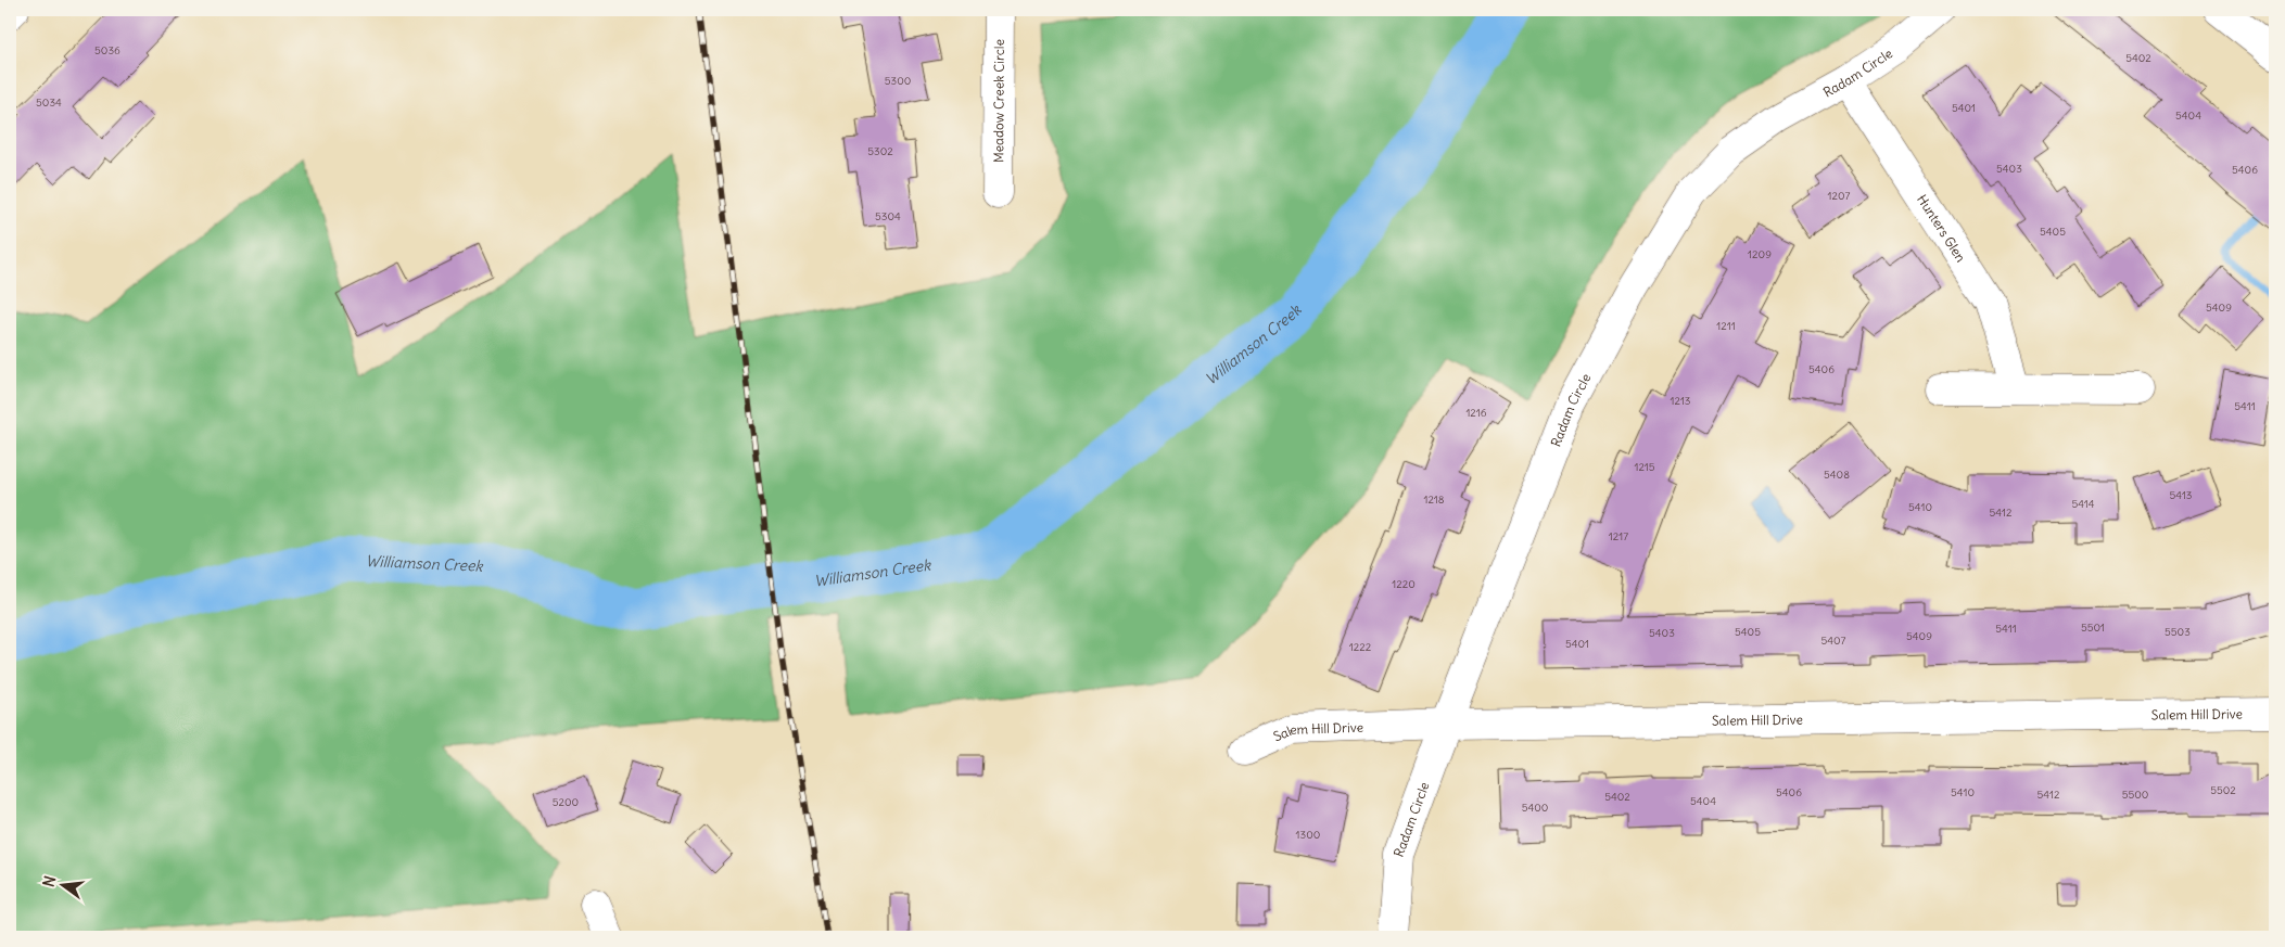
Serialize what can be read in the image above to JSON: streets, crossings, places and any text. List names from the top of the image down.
{
  "streets": {
    "street": [
      "Radam Circle",
      "Meadow Creek Circle",
      "Hunters Glen",
      "Salem Hill Drive"
    ]
  },
  "crossings": [
    ["Radam Circle", "Hunters Glen"],
    ["Radam Circle", "Salem Hill Drive"]
  ],
  "water": ["Williamson Creek"],
  "house_numbers": [
    "5036",
    "5402",
    "5300",
    "5034",
    "5401",
    "5404",
    "5302",
    "5403",
    "5406",
    "1207",
    "5304",
    "5405",
    "1209",
    "5409",
    "1211",
    "5406",
    "1213",
    "5411",
    "1216",
    "1215",
    "5408",
    "5413",
    "1218",
    "5414",
    "5410",
    "5412",
    "1217",
    "1220",
    "5501",
    "5411",
    "5405",
    "5503",
    "5403",
    "5409",
    "5407",
    "5401",
    "1222",
    "5502",
    "5406",
    "5410",
    "5412",
    "5500",
    "5402",
    "5404",
    "5200",
    "5400",
    "1300"
  ],
  "north": "left"
}
